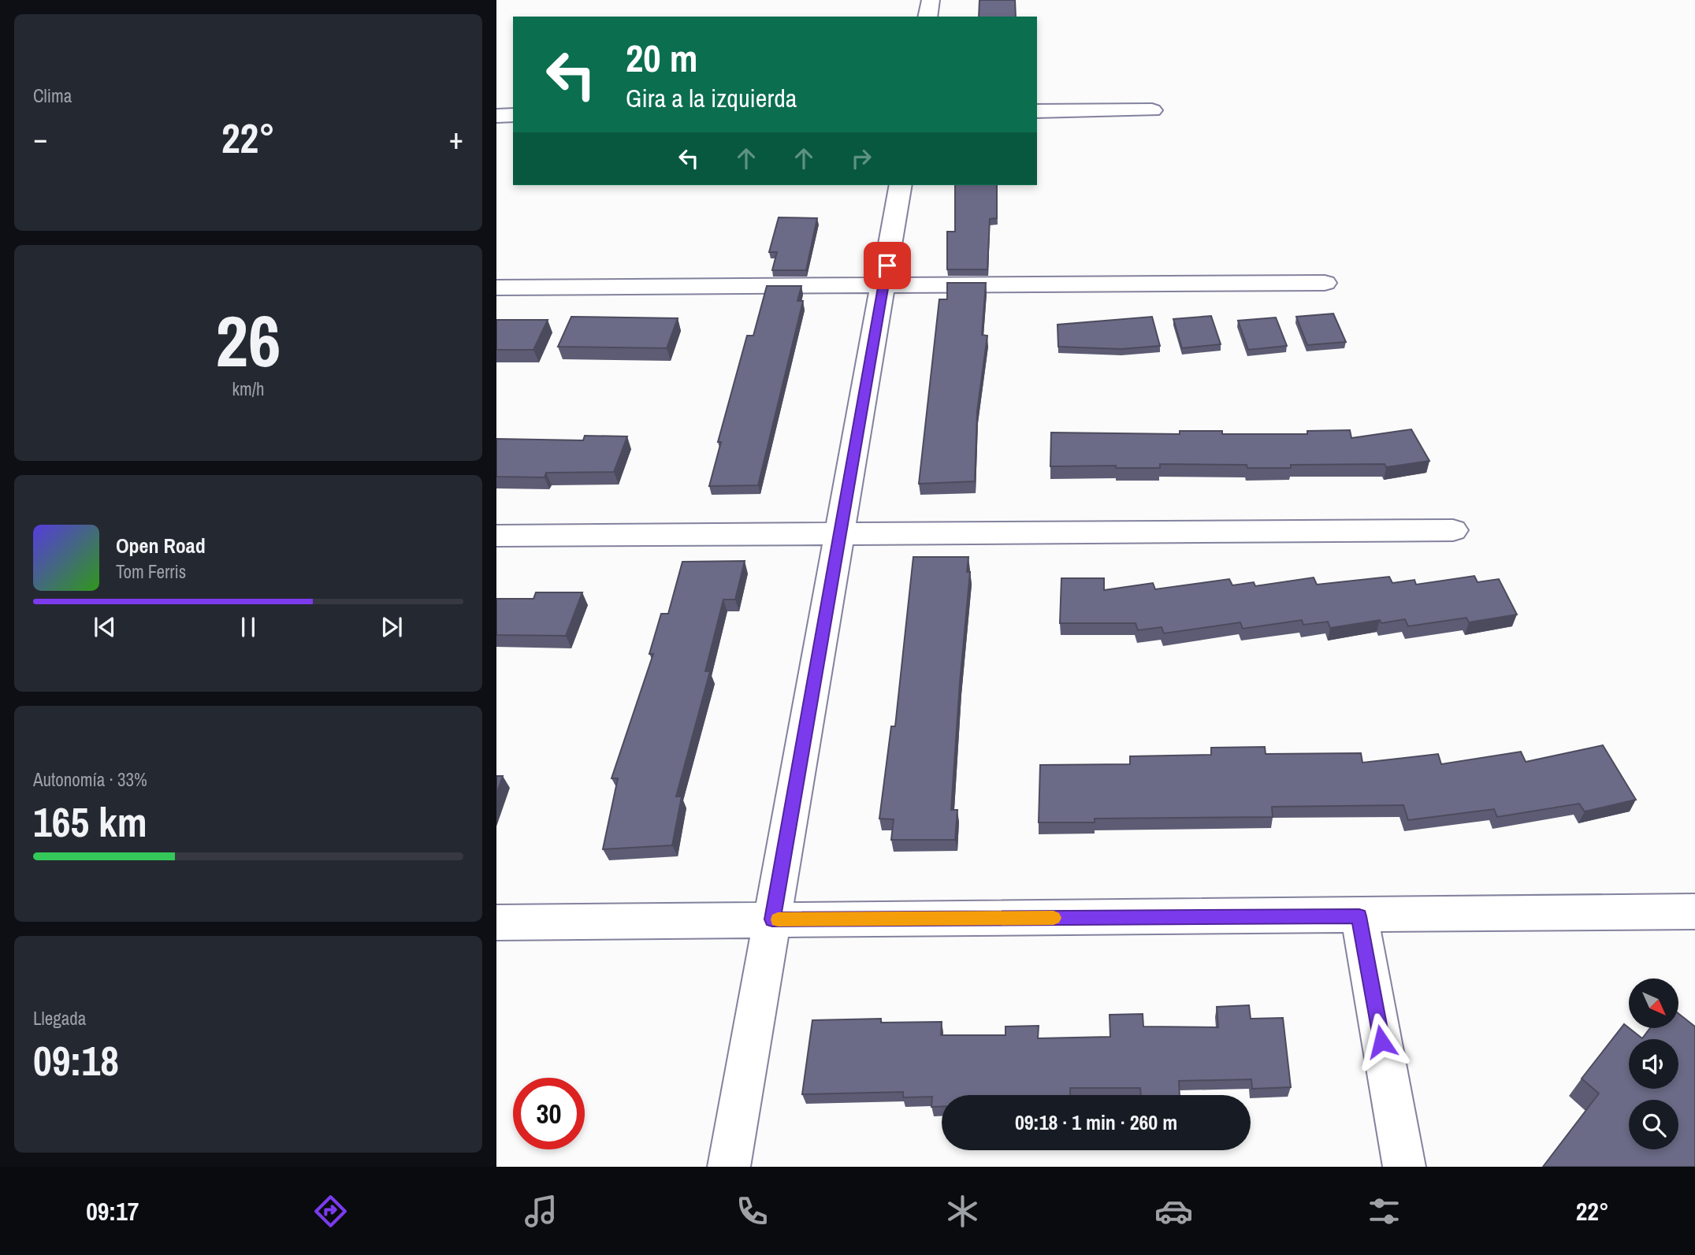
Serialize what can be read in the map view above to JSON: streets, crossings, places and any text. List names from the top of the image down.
{
  "north": "bottom right",
  "page": {
    "tile": [
      "Clima",
      ["26", "km/h"],
      ["Autonomía · 33%", "165 km"],
      ["Llegada", "09:18"]
    ],
    "turn": ["20 m", "Gira a la izquierda"],
    "heat": ["−", "22°", "+"],
    "song": ["Open Road", "Tom Ferris"],
    "limit": "30",
    "trip": "09:18 · 1 min · 260 m",
    "tabs": ["09:17", "22°"]
  }
}
